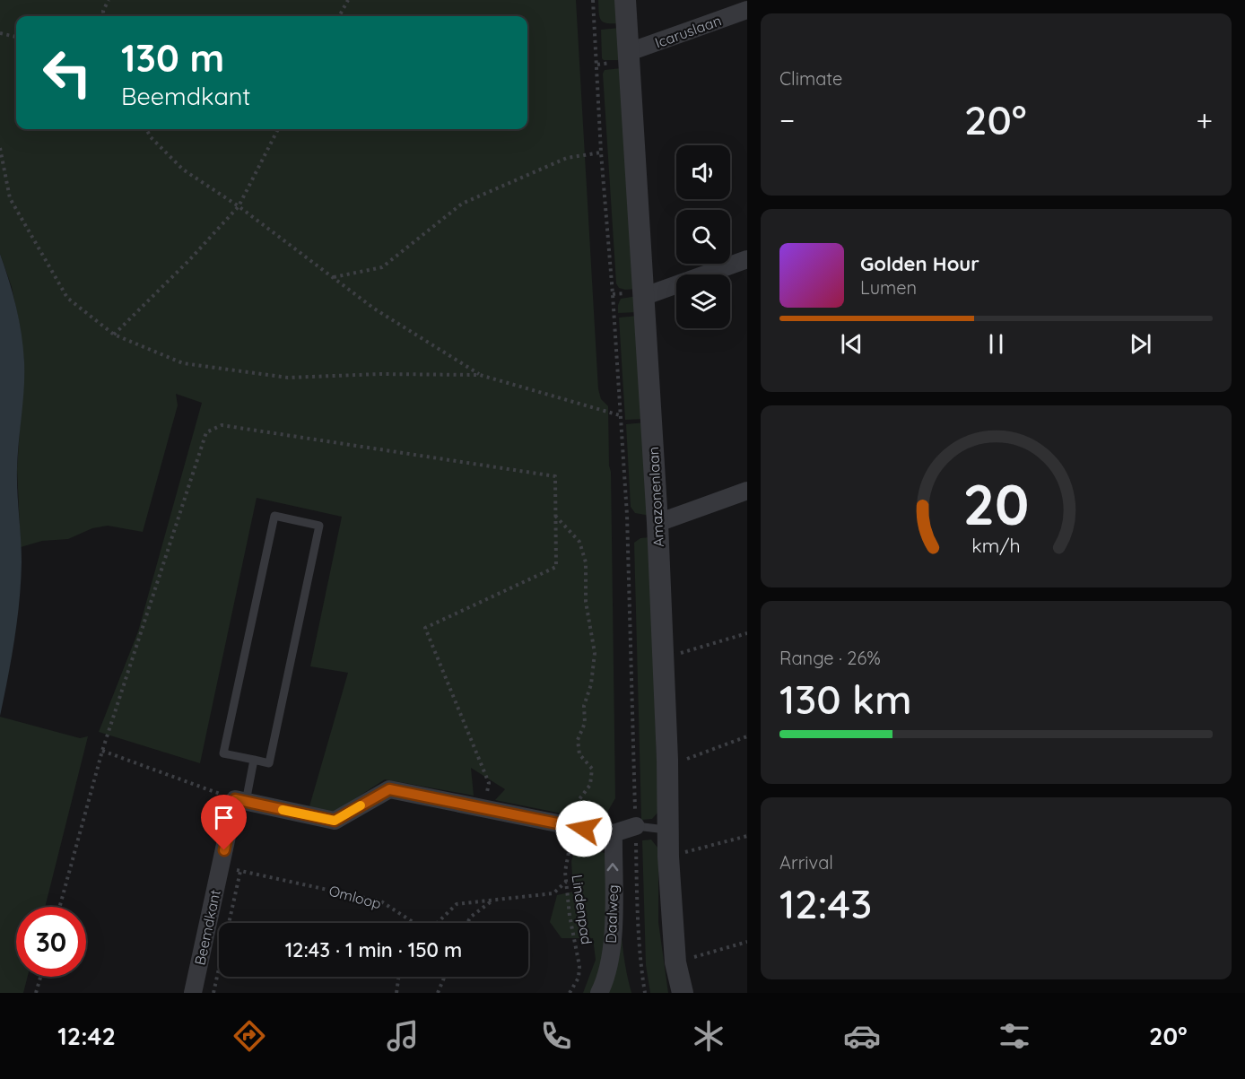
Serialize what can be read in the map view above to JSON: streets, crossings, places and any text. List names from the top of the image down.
{
  "streets": {
    "street": [
      "Icaruslaan",
      "Amazonenlaan",
      "Daalweg",
      "Beemdkant"
    ],
    "path": ["Omloop", "Lindenpad"]
  },
  "crossings": [
    ["Icaruslaan", "Amazonenlaan"],
    ["Omloop", "Lindenpad"],
    ["Omloop", "Beemdkant"]
  ],
  "one_way": ["Daalweg"],
  "page": {
    "tile": [
      "Climate",
      ["Range · 26%", "130 km"],
      ["Arrival", "12:43"]
    ],
    "turn": ["130 m", "Beemdkant"],
    "heat": ["−", "20°", "+"],
    "song": ["Golden Hour", "Lumen"],
    "limit": "30",
    "trip": "12:43 · 1 min · 150 m",
    "tabs": ["12:42", "20°"],
    "gauge": ["20", "km/h"]
  }
}
